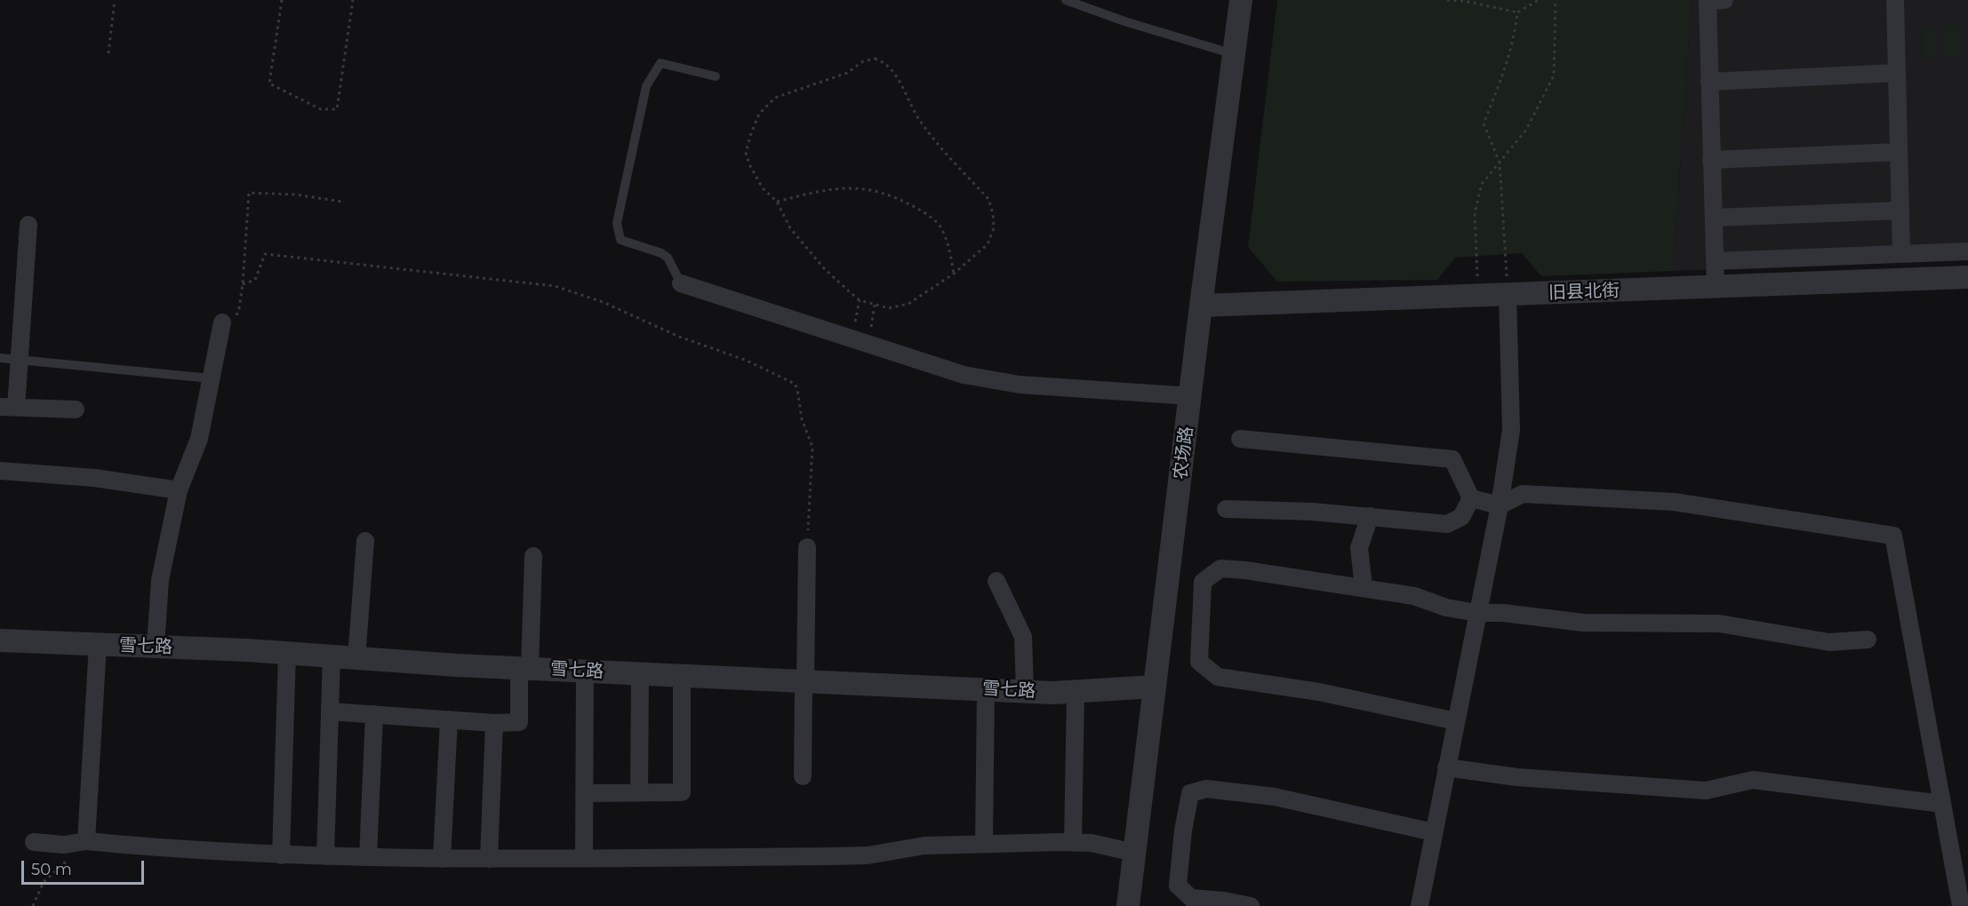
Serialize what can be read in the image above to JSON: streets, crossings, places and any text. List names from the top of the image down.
{
  "streets": {
    "street": ["旧县北街", "农场路", "雪七路"]
  },
  "crossings": [
    ["旧县北街", "农场路"],
    ["农场路", "雪七路"]
  ],
  "scale_bar": "50 m"
}
